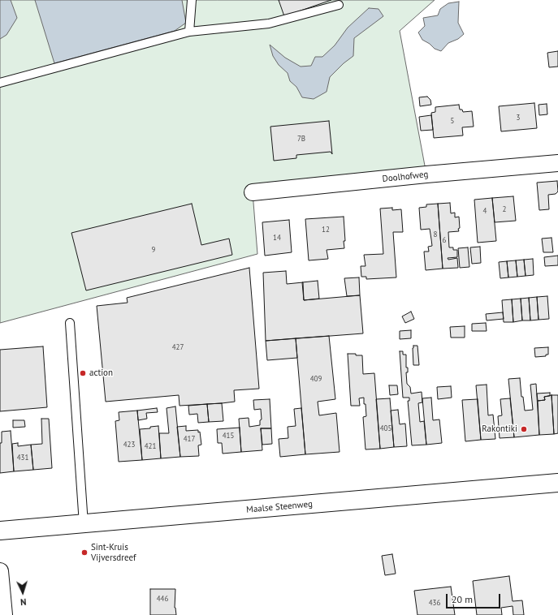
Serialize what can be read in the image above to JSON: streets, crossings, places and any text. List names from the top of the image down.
{
  "streets": {
    "main road": ["Maalse Steenweg"],
    "street": ["Doolhofweg"]
  },
  "places": ["action", "Rakontiki", "Sint-Kruis Vijversdreef"],
  "house_numbers": [
    "3",
    "5",
    "7B",
    "2",
    "4",
    "12",
    "8",
    "14",
    "6",
    "9",
    "427",
    "409",
    "405",
    "415",
    "417",
    "423",
    "421",
    "431",
    "446",
    "436"
  ],
  "scale_bar": "20 m",
  "north": "bottom"
}
